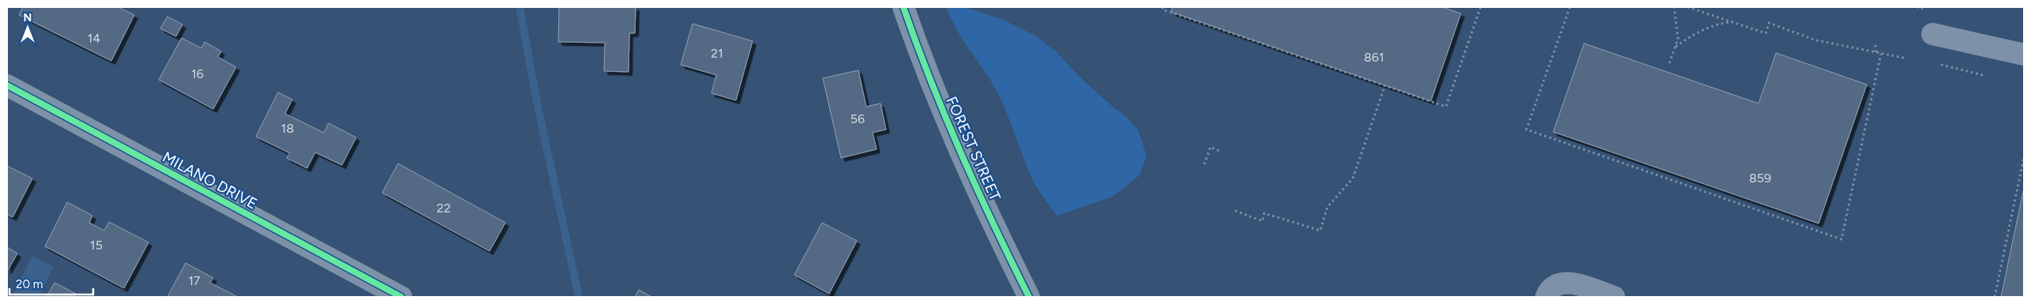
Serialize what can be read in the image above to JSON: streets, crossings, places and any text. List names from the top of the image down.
{
  "streets": {
    "street": ["FOREST STREET", "MILANO DRIVE"]
  },
  "house_numbers": [
    "14",
    "21",
    "861",
    "16",
    "56",
    "18",
    "859",
    "22",
    "15",
    "17"
  ],
  "scale_bar": "20 m",
  "north": "top"
}
